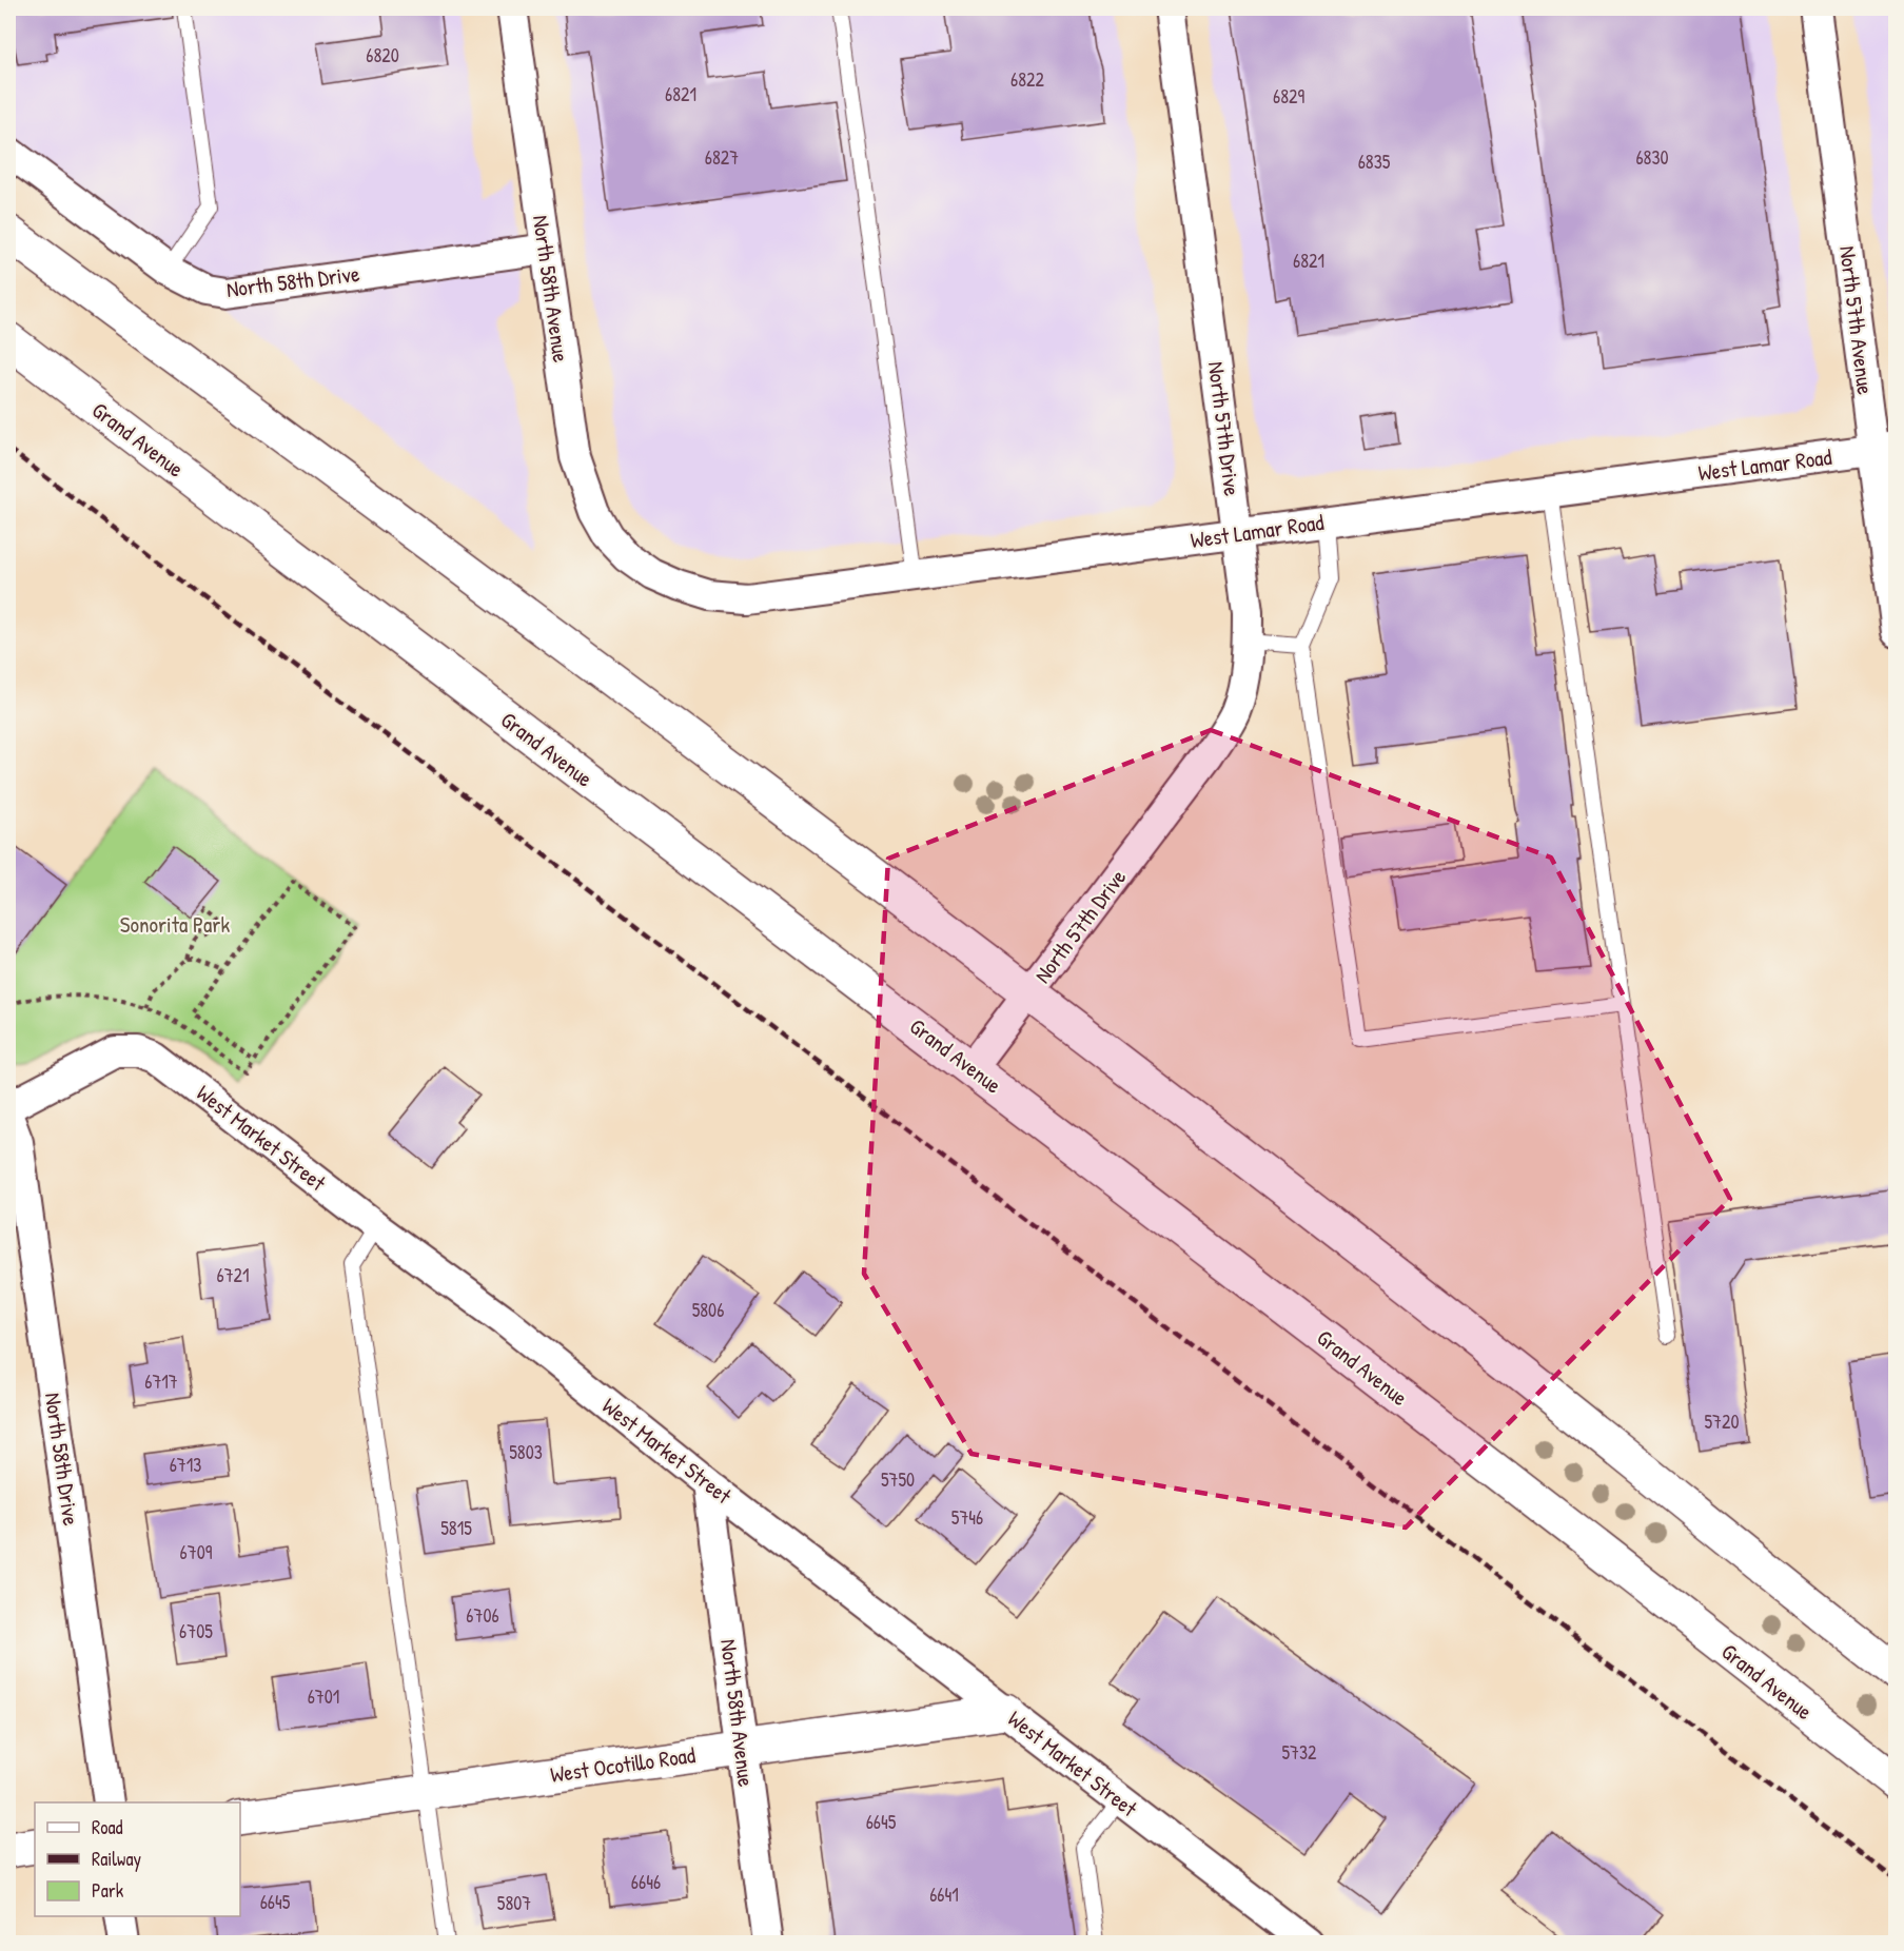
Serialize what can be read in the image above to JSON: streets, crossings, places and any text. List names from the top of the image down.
{
  "streets": {
    "main road": ["Grand Avenue", "West Ocotillo Road"],
    "street": [
      "North 58th Drive",
      "North 58th Avenue",
      "North 57th Avenue",
      "North 57th Drive",
      "West Lamar Road",
      "West Market Street"
    ]
  },
  "crossings": [
    ["North 58th Drive", "North 58th Avenue"],
    ["North 58th Avenue", "West Lamar Road"],
    ["North 58th Avenue", "West Market Street"],
    ["North 58th Avenue", "West Ocotillo Road"],
    ["North 57th Avenue", "West Lamar Road"],
    ["North 57th Drive", "Grand Avenue"],
    ["North 57th Drive", "West Lamar Road"],
    ["West Market Street", "West Ocotillo Road"]
  ],
  "parks": ["Sonorita Park"],
  "house_numbers": [
    "6820",
    "6822",
    "6821",
    "6829",
    "6827",
    "6830",
    "6835",
    "6821",
    "6721",
    "5806",
    "6717",
    "5720",
    "5803",
    "6713",
    "5750",
    "5746",
    "5815",
    "6709",
    "6706",
    "6705",
    "6701",
    "5732",
    "6645",
    "6646",
    "6641",
    "6645",
    "5807"
  ],
  "legend": ["Road", "Railway", "Park"]
}
